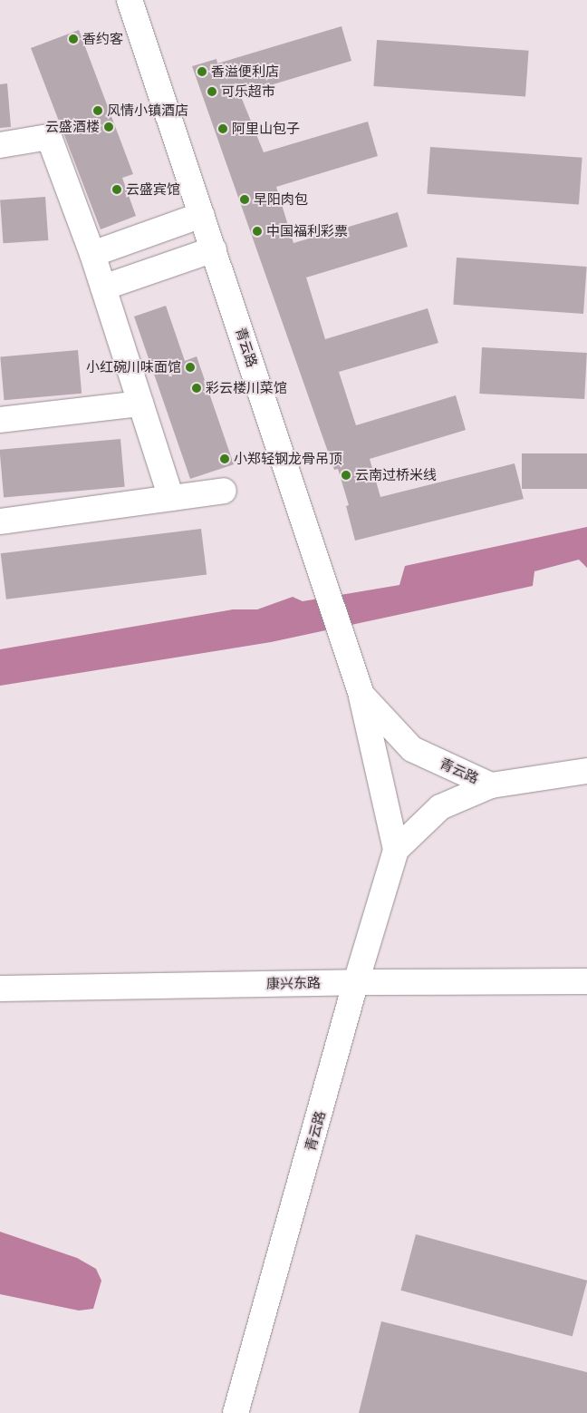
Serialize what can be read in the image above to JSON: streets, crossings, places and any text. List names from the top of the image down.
{
  "streets": {
    "street": ["青云路", "康兴东路"]
  },
  "crossings": [
    ["青云路", "康兴东路"]
  ],
  "places": [
    "香约客",
    "香溢便利店",
    "可乐超市",
    "风情小镇酒店",
    "云盛酒楼",
    "阿里山包子",
    "云盛宾馆",
    "早阳肉包",
    "中国福利彩票",
    "小红碗川味面馆",
    "彩云楼川菜馆",
    "小郑轻钢龙骨吊顶",
    "云南过桥米线"
  ]
}
